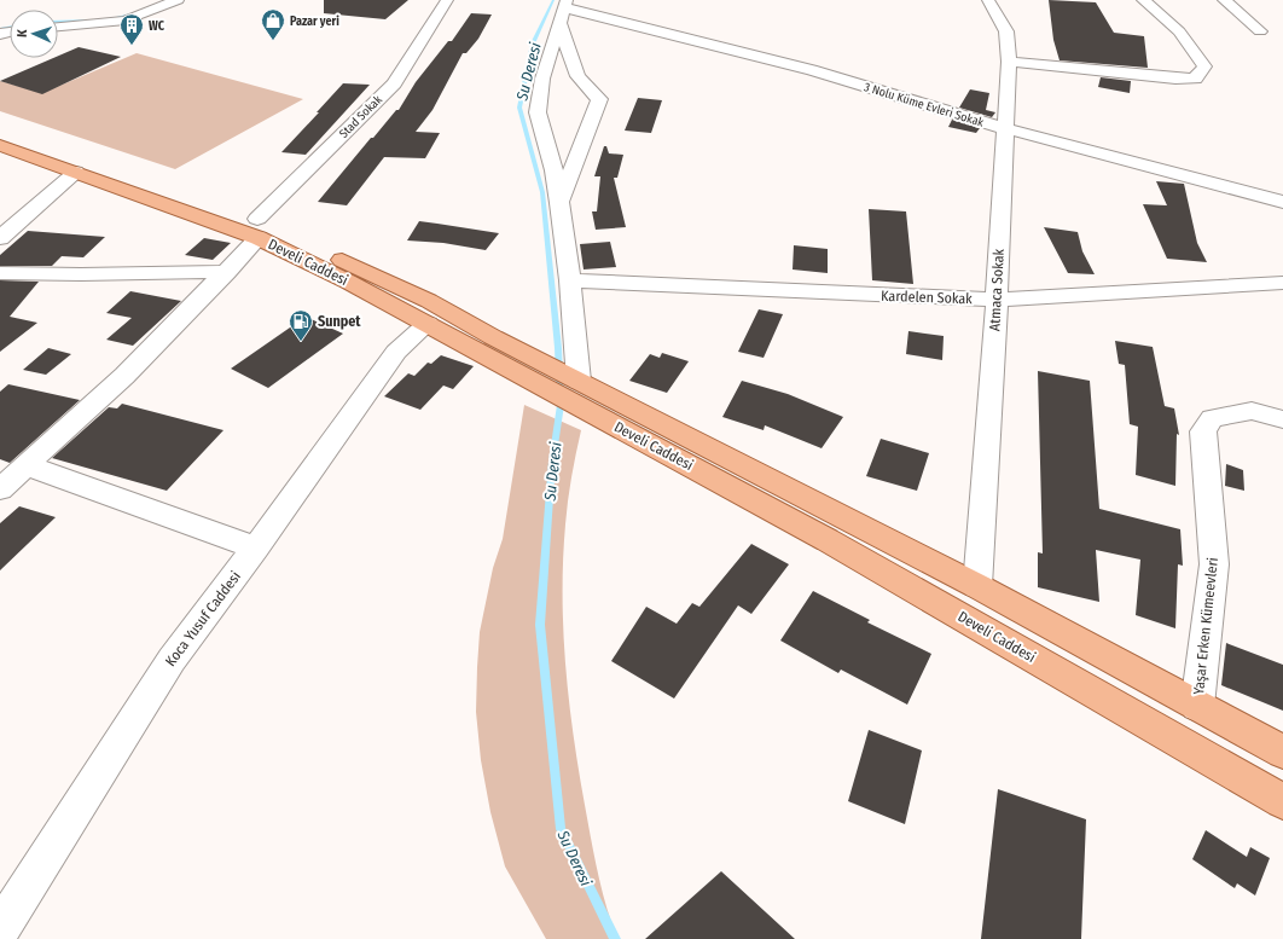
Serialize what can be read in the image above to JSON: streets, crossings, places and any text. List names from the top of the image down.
{
  "streets": {
    "main road": ["Develi Caddesi"],
    "street": [
      "3 Nolu Küme Evleri Sokak",
      "Stad Sokak",
      "Atmaca Sokak",
      "Kardelen Sokak",
      "Koca Yusuf Caddesi",
      "Yaşar Erken Kümeevleri"
    ]
  },
  "crossings": [
    ["3 Nolu Küme Evleri Sokak", "Atmaca Sokak"],
    ["Stad Sokak", "Develi Caddesi"],
    ["Develi Caddesi", "Atmaca Sokak"],
    ["Develi Caddesi", "Koca Yusuf Caddesi"],
    ["Develi Caddesi", "Yaşar Erken Kümeevleri"],
    ["Atmaca Sokak", "Kardelen Sokak"]
  ],
  "water": ["Su Deresi"],
  "places": {
    "shop": ["Pazar yeri"],
    "building": ["WC"],
    "fuel station": ["Sunpet"]
  },
  "north": "left"
}
